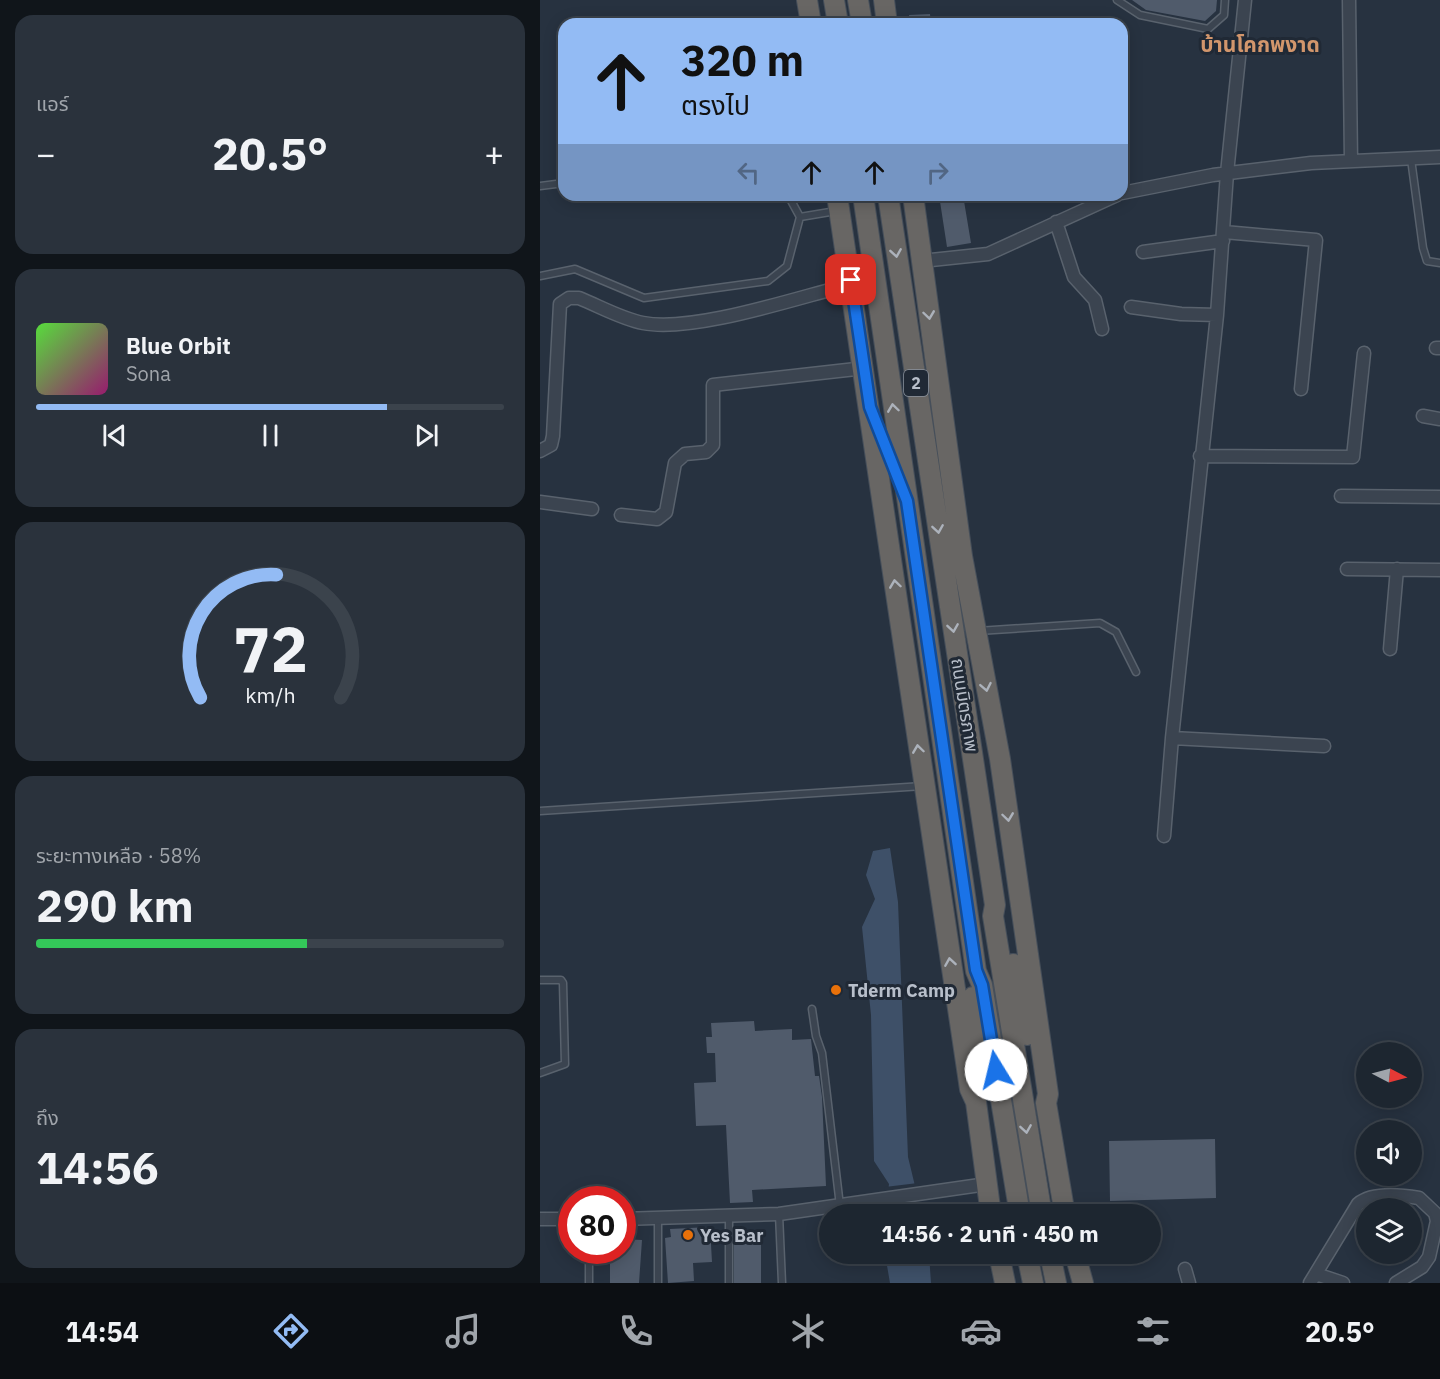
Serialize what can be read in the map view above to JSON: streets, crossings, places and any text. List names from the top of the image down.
{
  "streets": {
    "highway": ["2", "ถนนมิตรภาพ"]
  },
  "districts": ["บ้านโคกพงาด"],
  "places": ["Tderm Camp", "Yes Bar"],
  "north": "right",
  "page": {
    "tile": [
      "แอร์",
      ["ระยะทางเหลือ · 58%", "290 km"],
      ["ถึง", "14:56"]
    ],
    "turn": ["320 m", "ตรงไป"],
    "heat": ["−", "20.5°", "+"],
    "song": ["Blue Orbit", "Sona"],
    "limit": "80",
    "trip": "14:56 · 2 นาที · 450 m",
    "tabs": ["14:54", "20.5°"],
    "gauge": ["72", "km/h"]
  }
}
